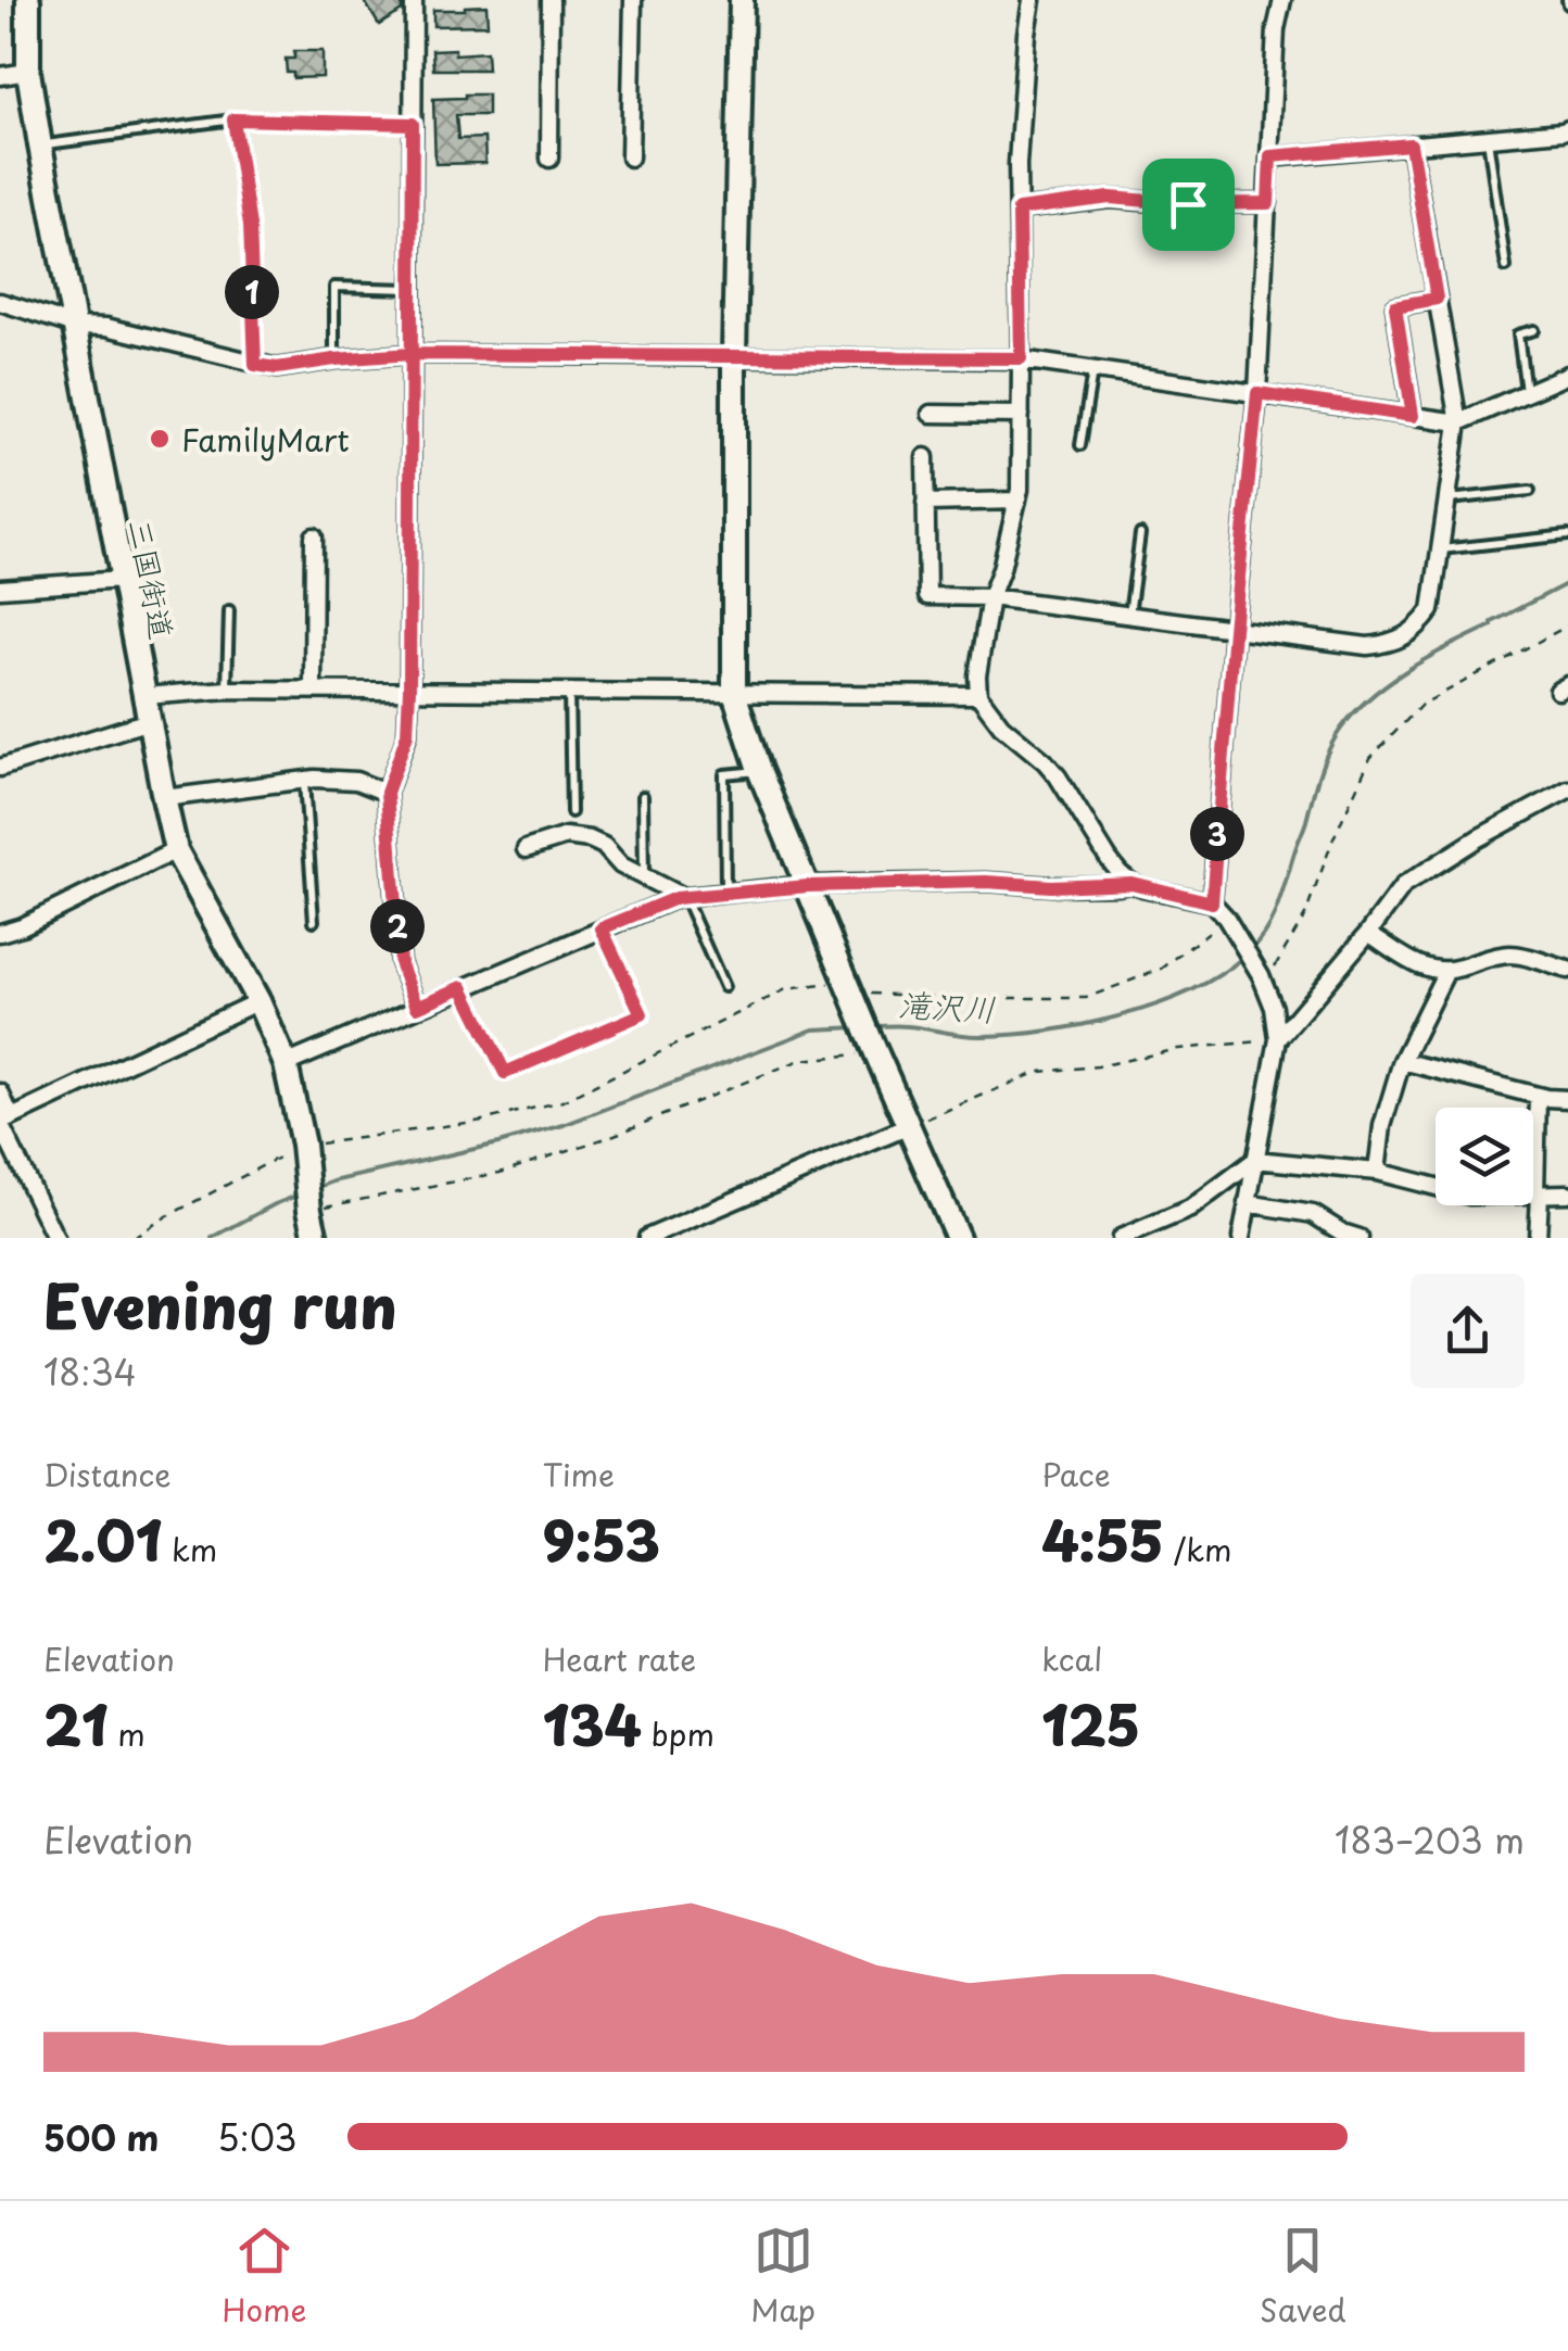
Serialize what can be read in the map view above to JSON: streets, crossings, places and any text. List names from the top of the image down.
{
  "streets": {
    "street": ["三国街道"]
  },
  "water": ["滝沢川"],
  "places": ["FamilyMart"],
  "page": {
    "pins": ["1", "3", "2"],
    "heading": ["Evening run", "18:34"],
    "stats": [
      ["Distance", "2.01 km"],
      ["Time", "9:53"],
      ["Pace", "4:55 /km"],
      ["Elevation", "21 m"],
      ["Heart rate", "134 bpm"],
      ["kcal", "125"]
    ],
    "chart": ["Elevation", "183–203 m"],
    "list": [
      {
        "name": "500 m",
        "note": "5:03"
      }
    ],
    "tabs": ["Home", "Map", "Saved"]
  }
}
